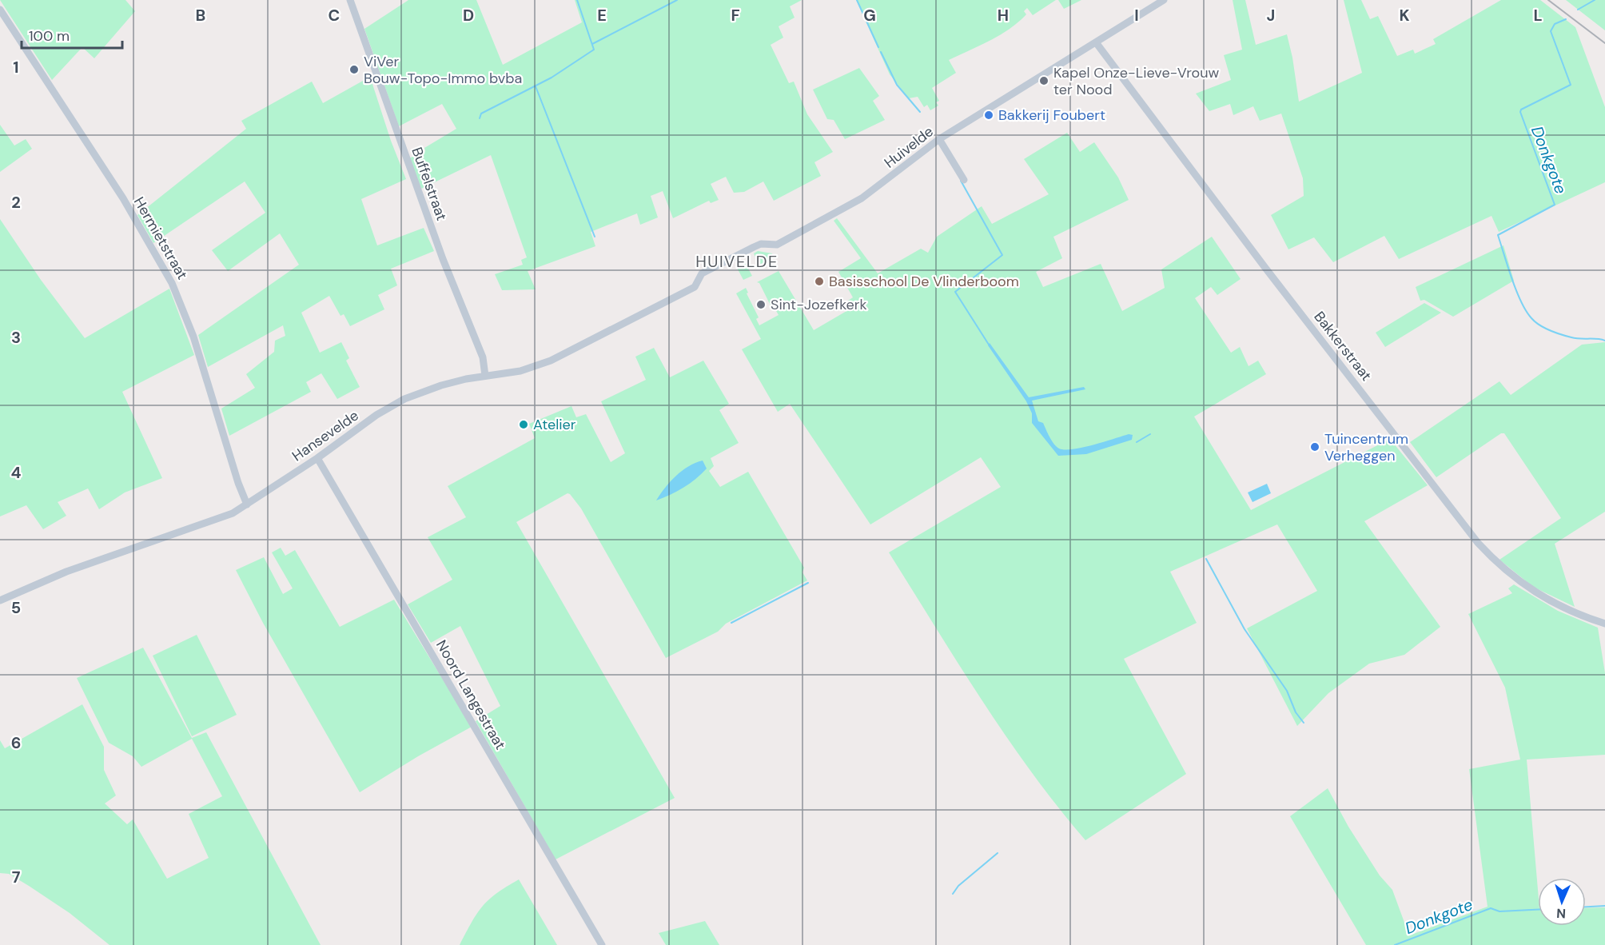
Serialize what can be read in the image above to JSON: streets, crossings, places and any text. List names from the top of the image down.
{
  "streets": {
    "street": [
      "Huivelde",
      "Buffelstraat",
      "Hermietstraat",
      "Bakkerstraat",
      "Hansevelde",
      "Noord Langestraat"
    ]
  },
  "crossings": [
    ["Huivelde", "Bakkerstraat"],
    ["Huivelde", "Hansevelde"],
    ["Buffelstraat", "Hansevelde"],
    ["Hermietstraat", "Hansevelde"],
    ["Hansevelde", "Noord Langestraat"]
  ],
  "districts": ["HUIVELDE"],
  "water": ["Donkgote"],
  "places": [
    "ViVer Bouw-Topo-Immo bvba",
    "Kapel Onze-Lieve-Vrouw ter Nood",
    "Bakkerij Foubert",
    "Basisschool De Vlinderboom",
    "Sint-Jozefkerk",
    "Atelier",
    "Tuincentrum Verheggen"
  ],
  "scale_bar": "100 m",
  "north": "bottom",
  "grid": {
    "columns": [
      "B",
      "C",
      "D",
      "E",
      "F",
      "G",
      "H",
      "I",
      "J",
      "K",
      "L"
    ],
    "rows": [
      "1",
      "2",
      "3",
      "4",
      "5",
      "6",
      "7"
    ]
  }
}
